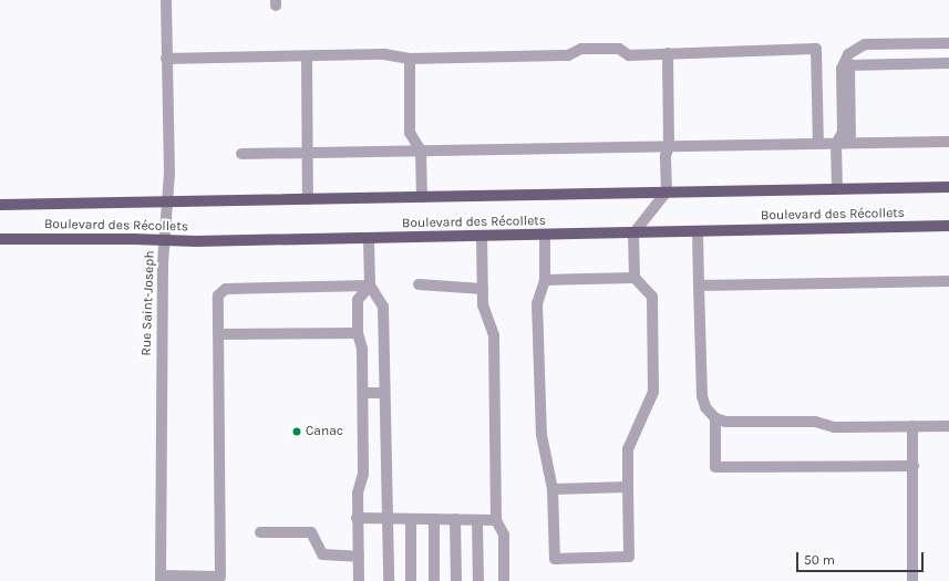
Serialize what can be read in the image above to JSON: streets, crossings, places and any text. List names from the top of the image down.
{
  "streets": {
    "main road": ["Boulevard des Récollets"],
    "street": ["Rue Saint-Joseph"]
  },
  "crossings": [
    ["Boulevard des Récollets", "Rue Saint-Joseph"]
  ],
  "places": ["Canac"],
  "scale_bar": "50 m"
}
